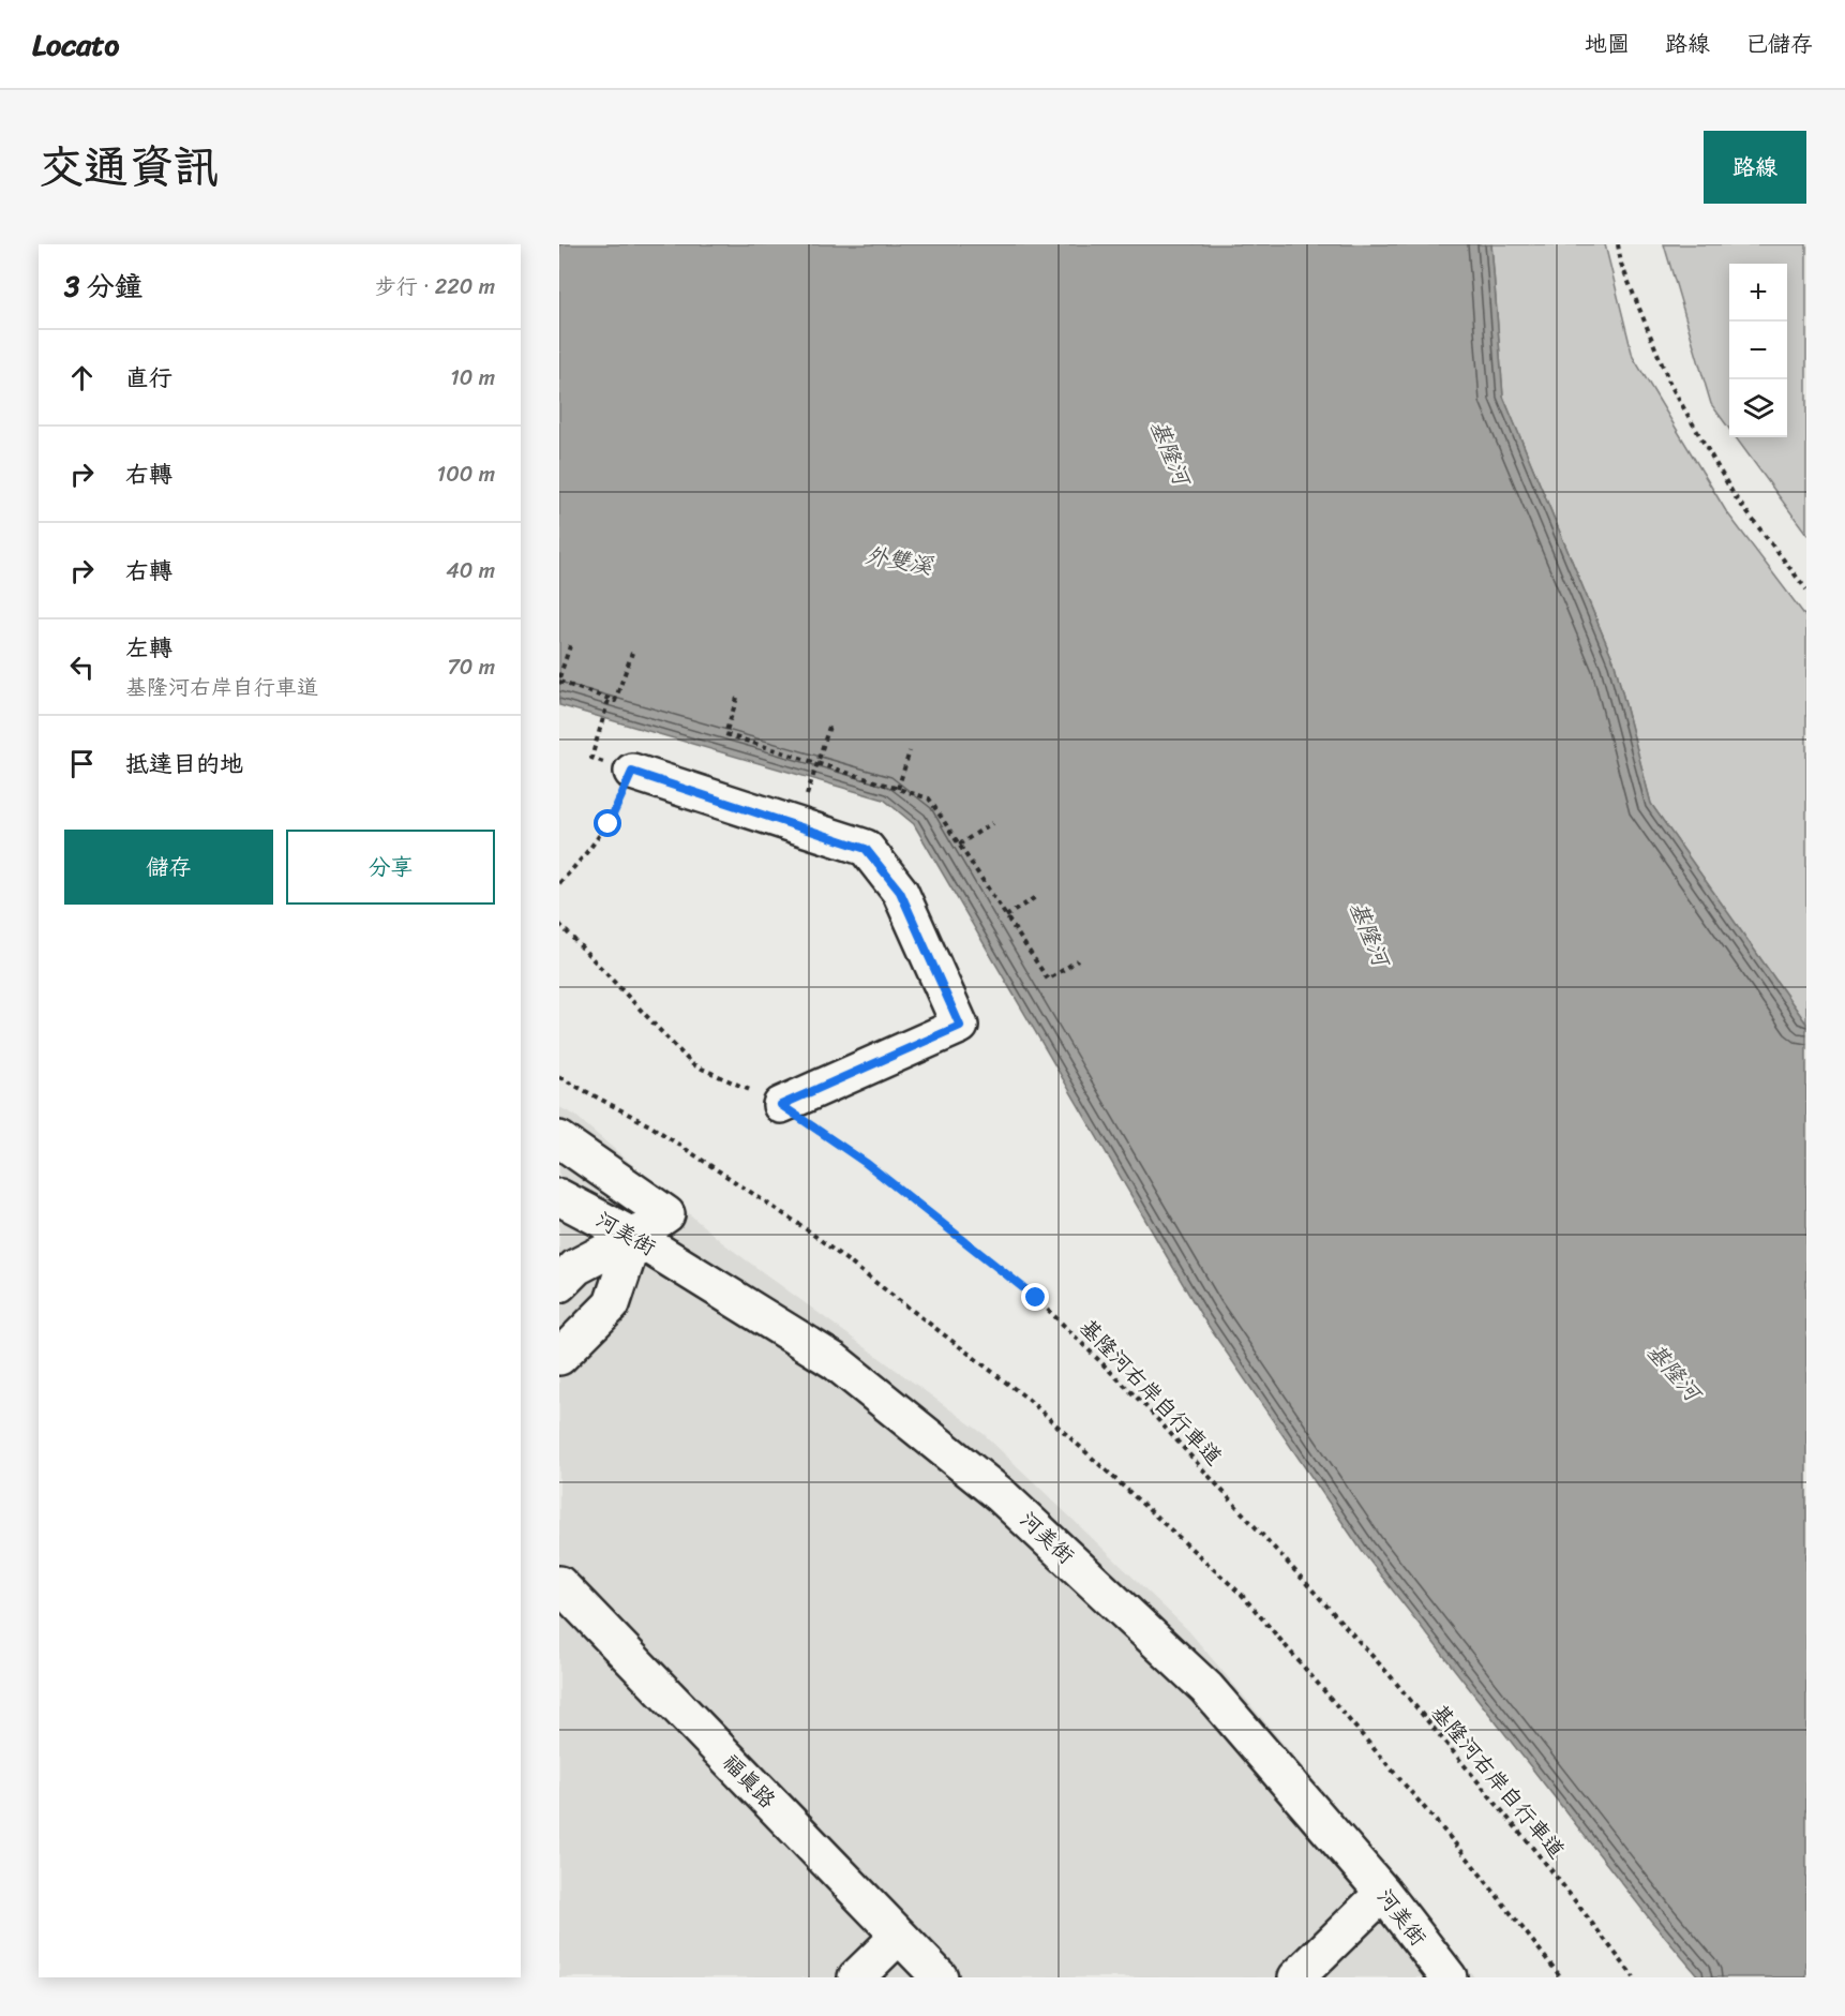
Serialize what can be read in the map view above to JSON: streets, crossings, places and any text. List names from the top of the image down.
{
  "streets": {
    "street": ["河美街", "福真路"],
    "path": ["基隆河右岸自行車道"]
  },
  "water": ["基隆河", "外雙溪"],
  "page": {
    "header": "Locato",
    "nav": ["地圖", "路線", "已儲存"],
    "title": "交通資訊",
    "buttons": [
      "路線",
      ["儲存", "分享"]
    ],
    "heading": ["3 分鐘", "步行 · 220 m"],
    "map_buttons": ["+", "−"],
    "list": [
      ["直行", "10 m"],
      ["右轉", "100 m"],
      ["右轉", "40 m"],
      ["左轉", "基隆河右岸自行車道", "70 m"],
      "抵達目的地"
    ]
  }
}
